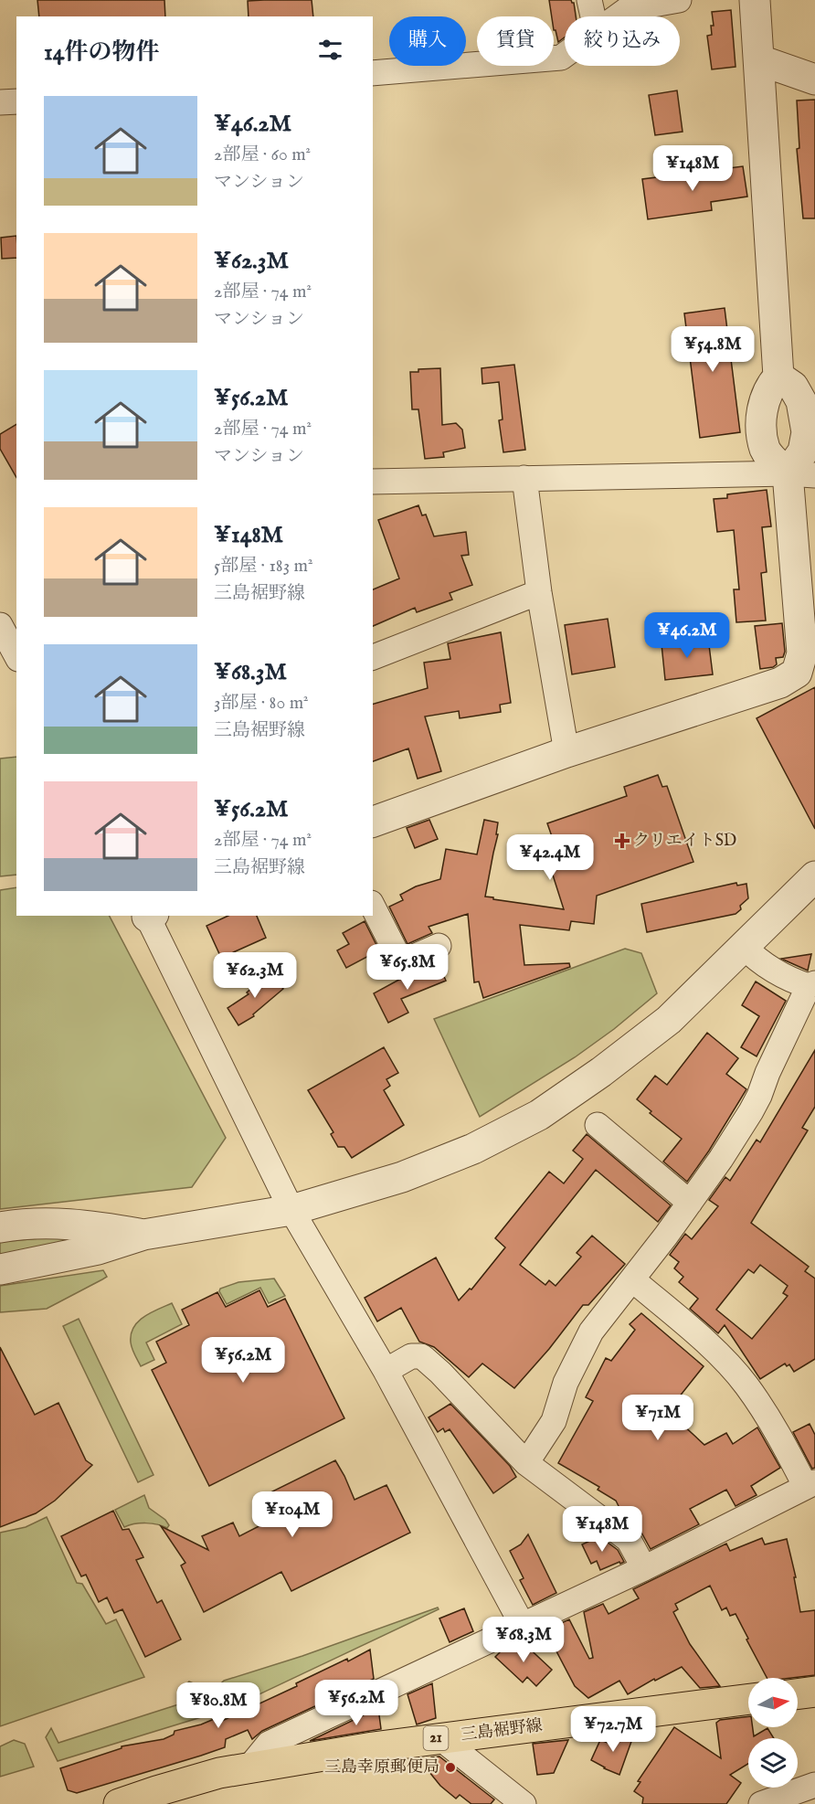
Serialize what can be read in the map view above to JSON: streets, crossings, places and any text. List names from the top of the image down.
{
  "streets": {
    "main road": ["三島裾野線", "21"]
  },
  "places": {
    "health": ["クリエイトSD"],
    "other": ["三島幸原郵便局"]
  },
  "north": "right",
  "page": {
    "chip": ["購入", "賃貸", "絞り込み"],
    "heading": "14件の物件",
    "list": [
      {
        "name": "¥46.2M",
        "note": "2部屋 · 60 m² · マンション"
      },
      {
        "name": "¥62.3M",
        "note": "2部屋 · 74 m² · マンション"
      },
      {
        "name": "¥56.2M",
        "note": "2部屋 · 74 m² · マンション"
      },
      {
        "name": "¥148M",
        "note": "5部屋 · 183 m² · 三島裾野線"
      },
      {
        "name": "¥68.3M",
        "note": "3部屋 · 80 m² · 三島裾野線"
      },
      {
        "name": "¥56.2M",
        "note": "2部屋 · 74 m² · 三島裾野線"
      }
    ],
    "price": [
      "¥148M",
      "¥54.8M",
      "¥46.2M",
      "¥42.4M",
      "¥65.8M",
      "¥62.3M",
      "¥56.2M",
      "¥71M",
      "¥104M",
      "¥148M",
      "¥68.3M",
      "¥56.2M",
      "¥80.8M",
      "¥72.7M"
    ]
  }
}
